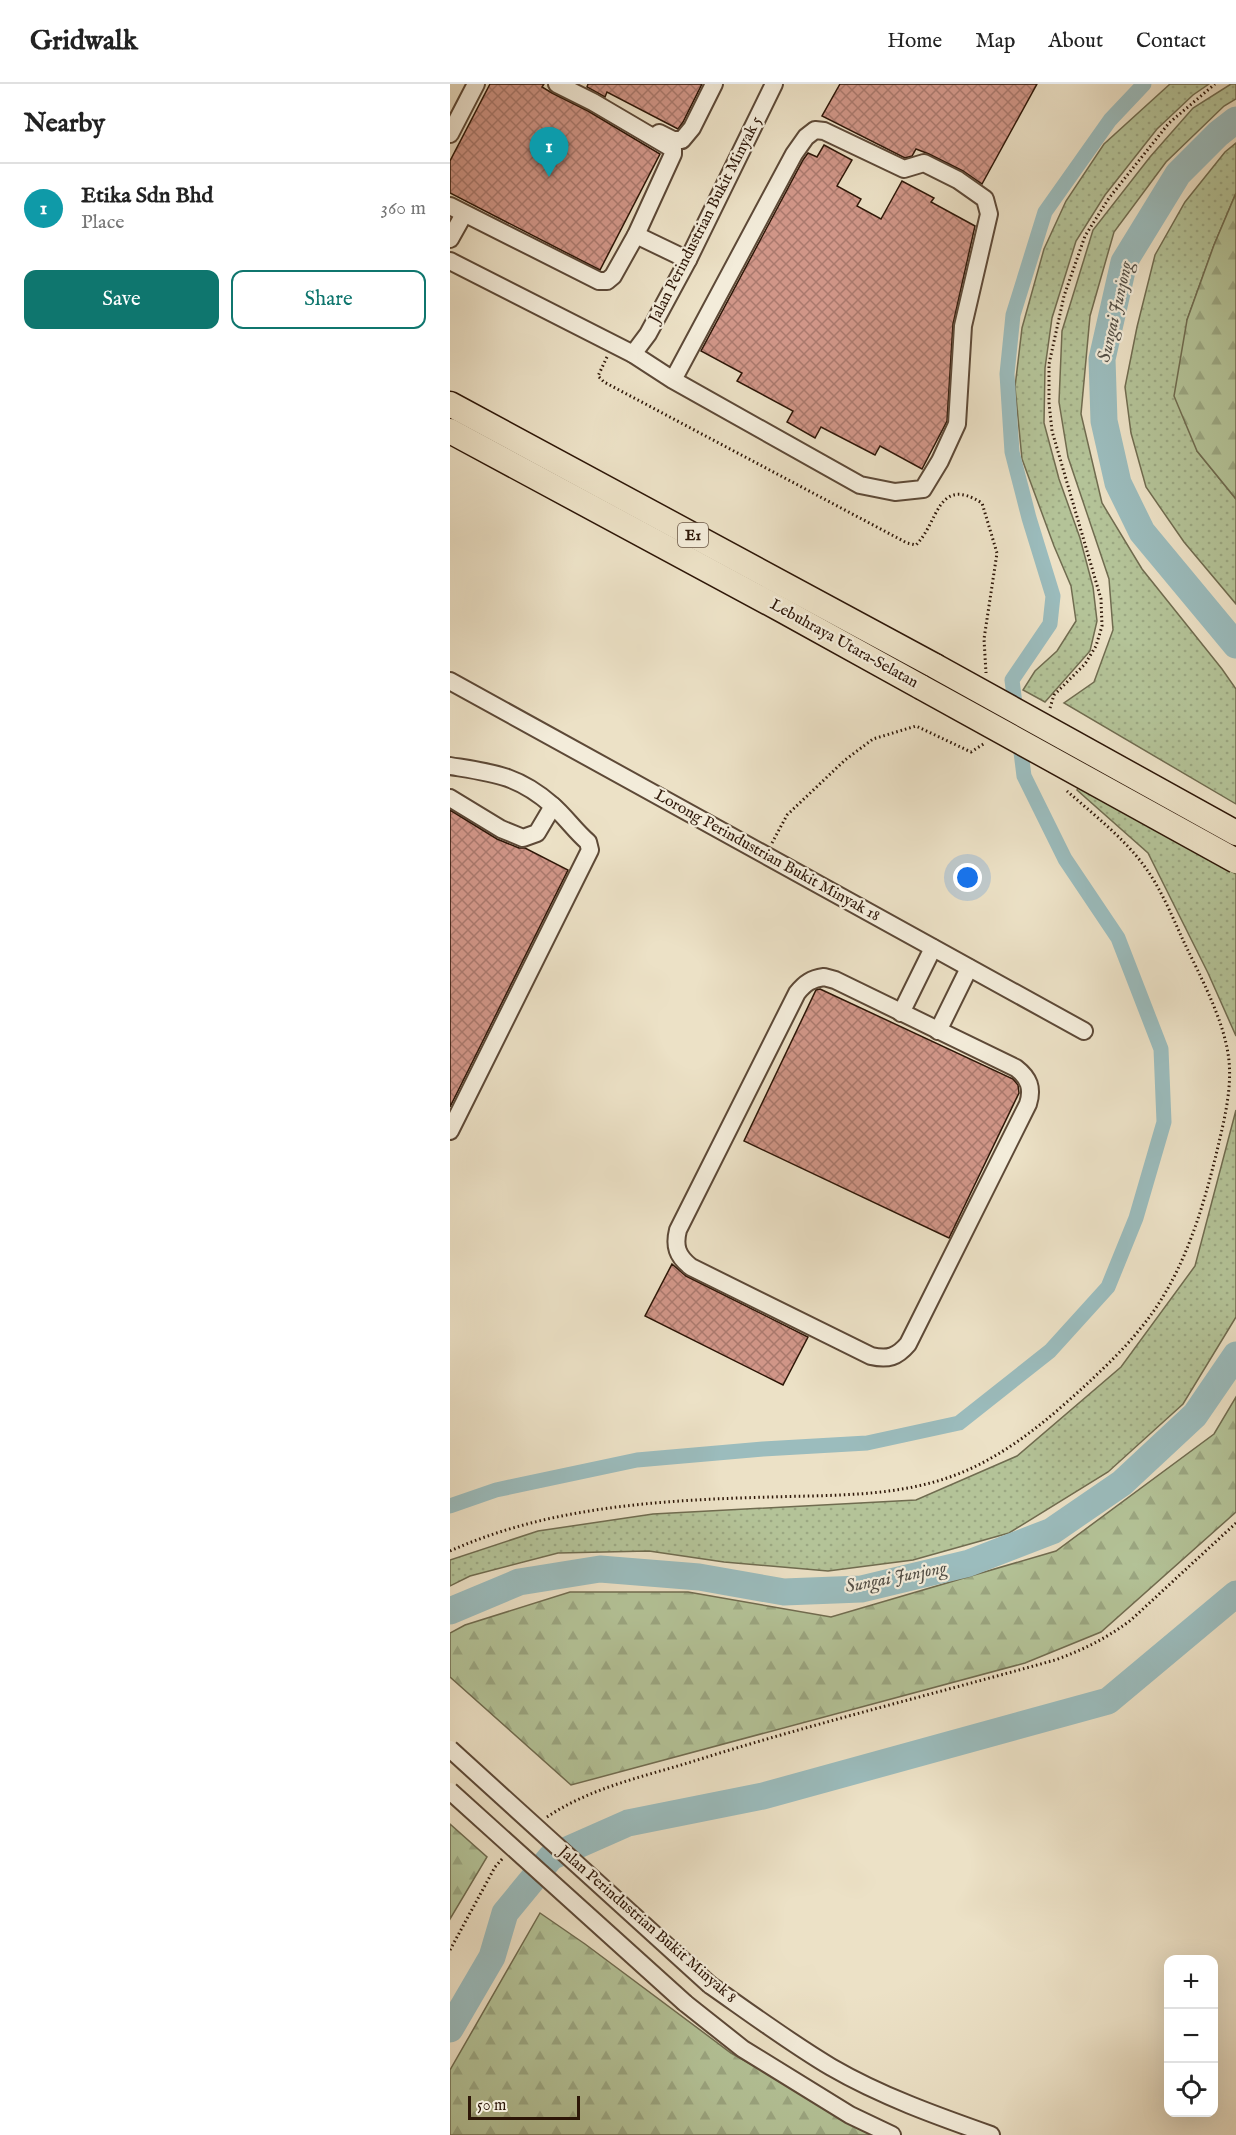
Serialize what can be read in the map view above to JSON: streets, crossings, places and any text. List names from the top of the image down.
{
  "streets": {
    "highway": ["E1", "Lebuhraya Utara–Selatan"],
    "street": ["Jalan Perindustrian Bukit Minyak 5", "Lorong Perindustrian Bukit Minyak 18", "Jalan Perindustrian Bukit Minyak 8"]
  },
  "water": ["Sungai Junjong"],
  "scale_bar": "50 m",
  "page": {
    "header": "Gridwalk",
    "nav": [
      "Home",
      "Map",
      "About",
      "Contact"
    ],
    "heading": "Nearby",
    "pins": "1",
    "list": [
      {
        "mark": "1",
        "name": "Etika Sdn Bhd",
        "note": "Place",
        "value": "360 m"
      }
    ],
    "buttons": ["Save", "Share"],
    "map_buttons": ["+", "−"],
    "scale": "50 m"
  }
}
